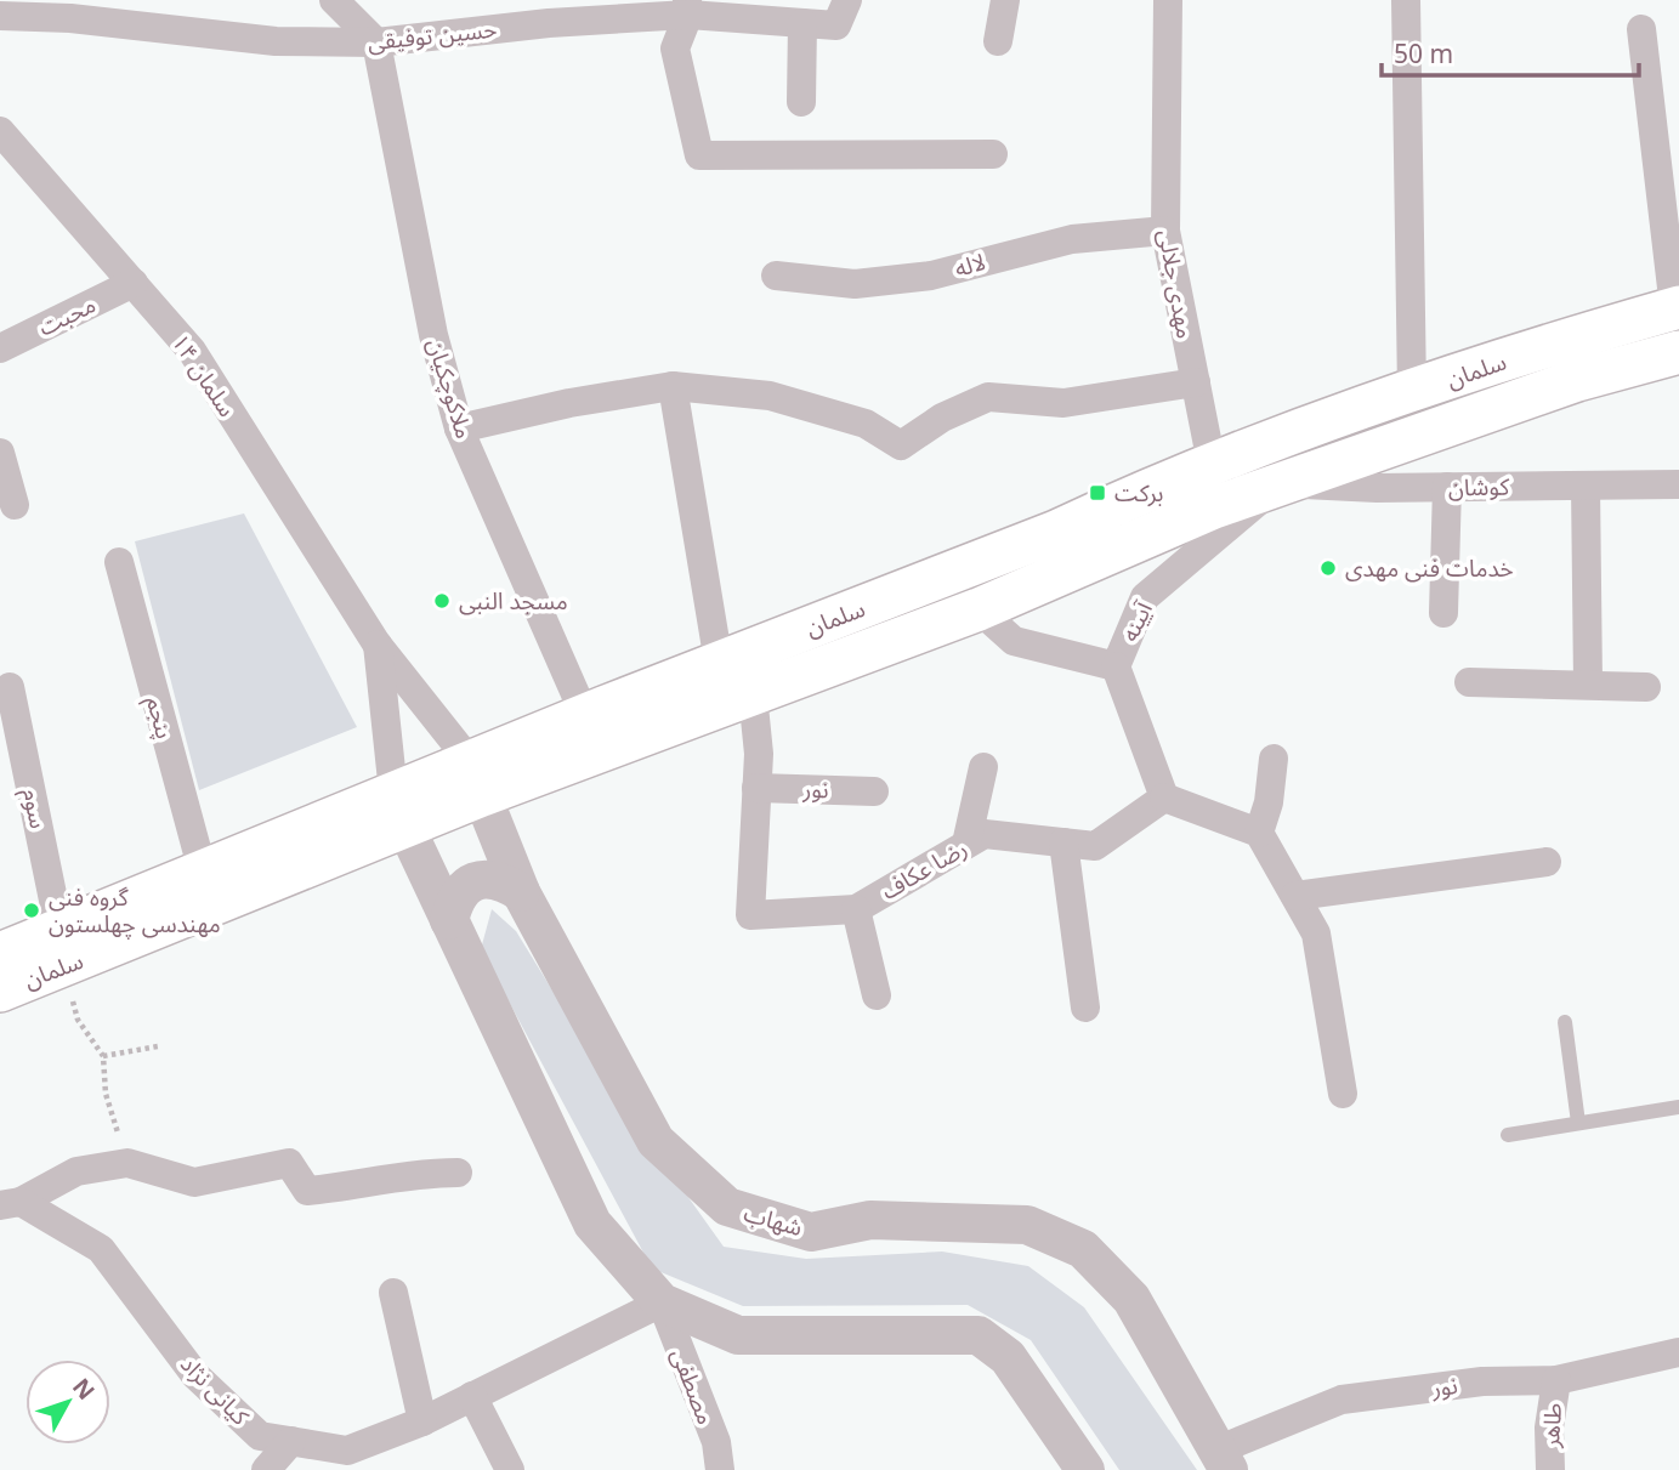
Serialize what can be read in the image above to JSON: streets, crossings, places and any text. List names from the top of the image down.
{
  "streets": {
    "main road": ["سلمان"],
    "street": [
      "حسین توفیقی",
      "لاله",
      "مهدی جلالی",
      "محبت",
      "سلمان ۱۴",
      "ملاکوچکیان",
      "کوشان",
      "آیینه",
      "پنجم",
      "نور",
      "سوم",
      "رضا عکاف",
      "شهاب",
      "مصطفی",
      "کیانی نژاد",
      "طاهر"
    ]
  },
  "crossings": [
    ["حسین توفیقی", "ملاکوچکیان"],
    ["لاله", "مهدی جلالی"],
    ["مهدی جلالی", "سلمان"],
    ["محبت", "سلمان ۱۴"],
    ["سلمان", "سلمان ۱۴"],
    ["سلمان", "ملاکوچکیان"],
    ["سلمان", "کوشان"],
    ["سلمان", "آیینه"],
    ["سلمان", "پنجم"],
    ["سلمان", "سوم"],
    ["سلمان", "رضا عکاف"],
    ["سلمان", "شهاب"],
    ["سلمان ۱۴", "شهاب"],
    ["کوشان", "آیینه"],
    ["نور", "رضا عکاف"],
    ["نور", "شهاب"],
    ["نور", "طاهر"],
    ["مصطفی", "کیانی نژاد"]
  ],
  "places": {
    "transit": ["برکت"],
    "other": ["خدمات فنی مهدی", "مسجد النبی", "گروه فنی مهندسی چهلستون"]
  },
  "scale_bar": "50 m",
  "north": "top right"
}
